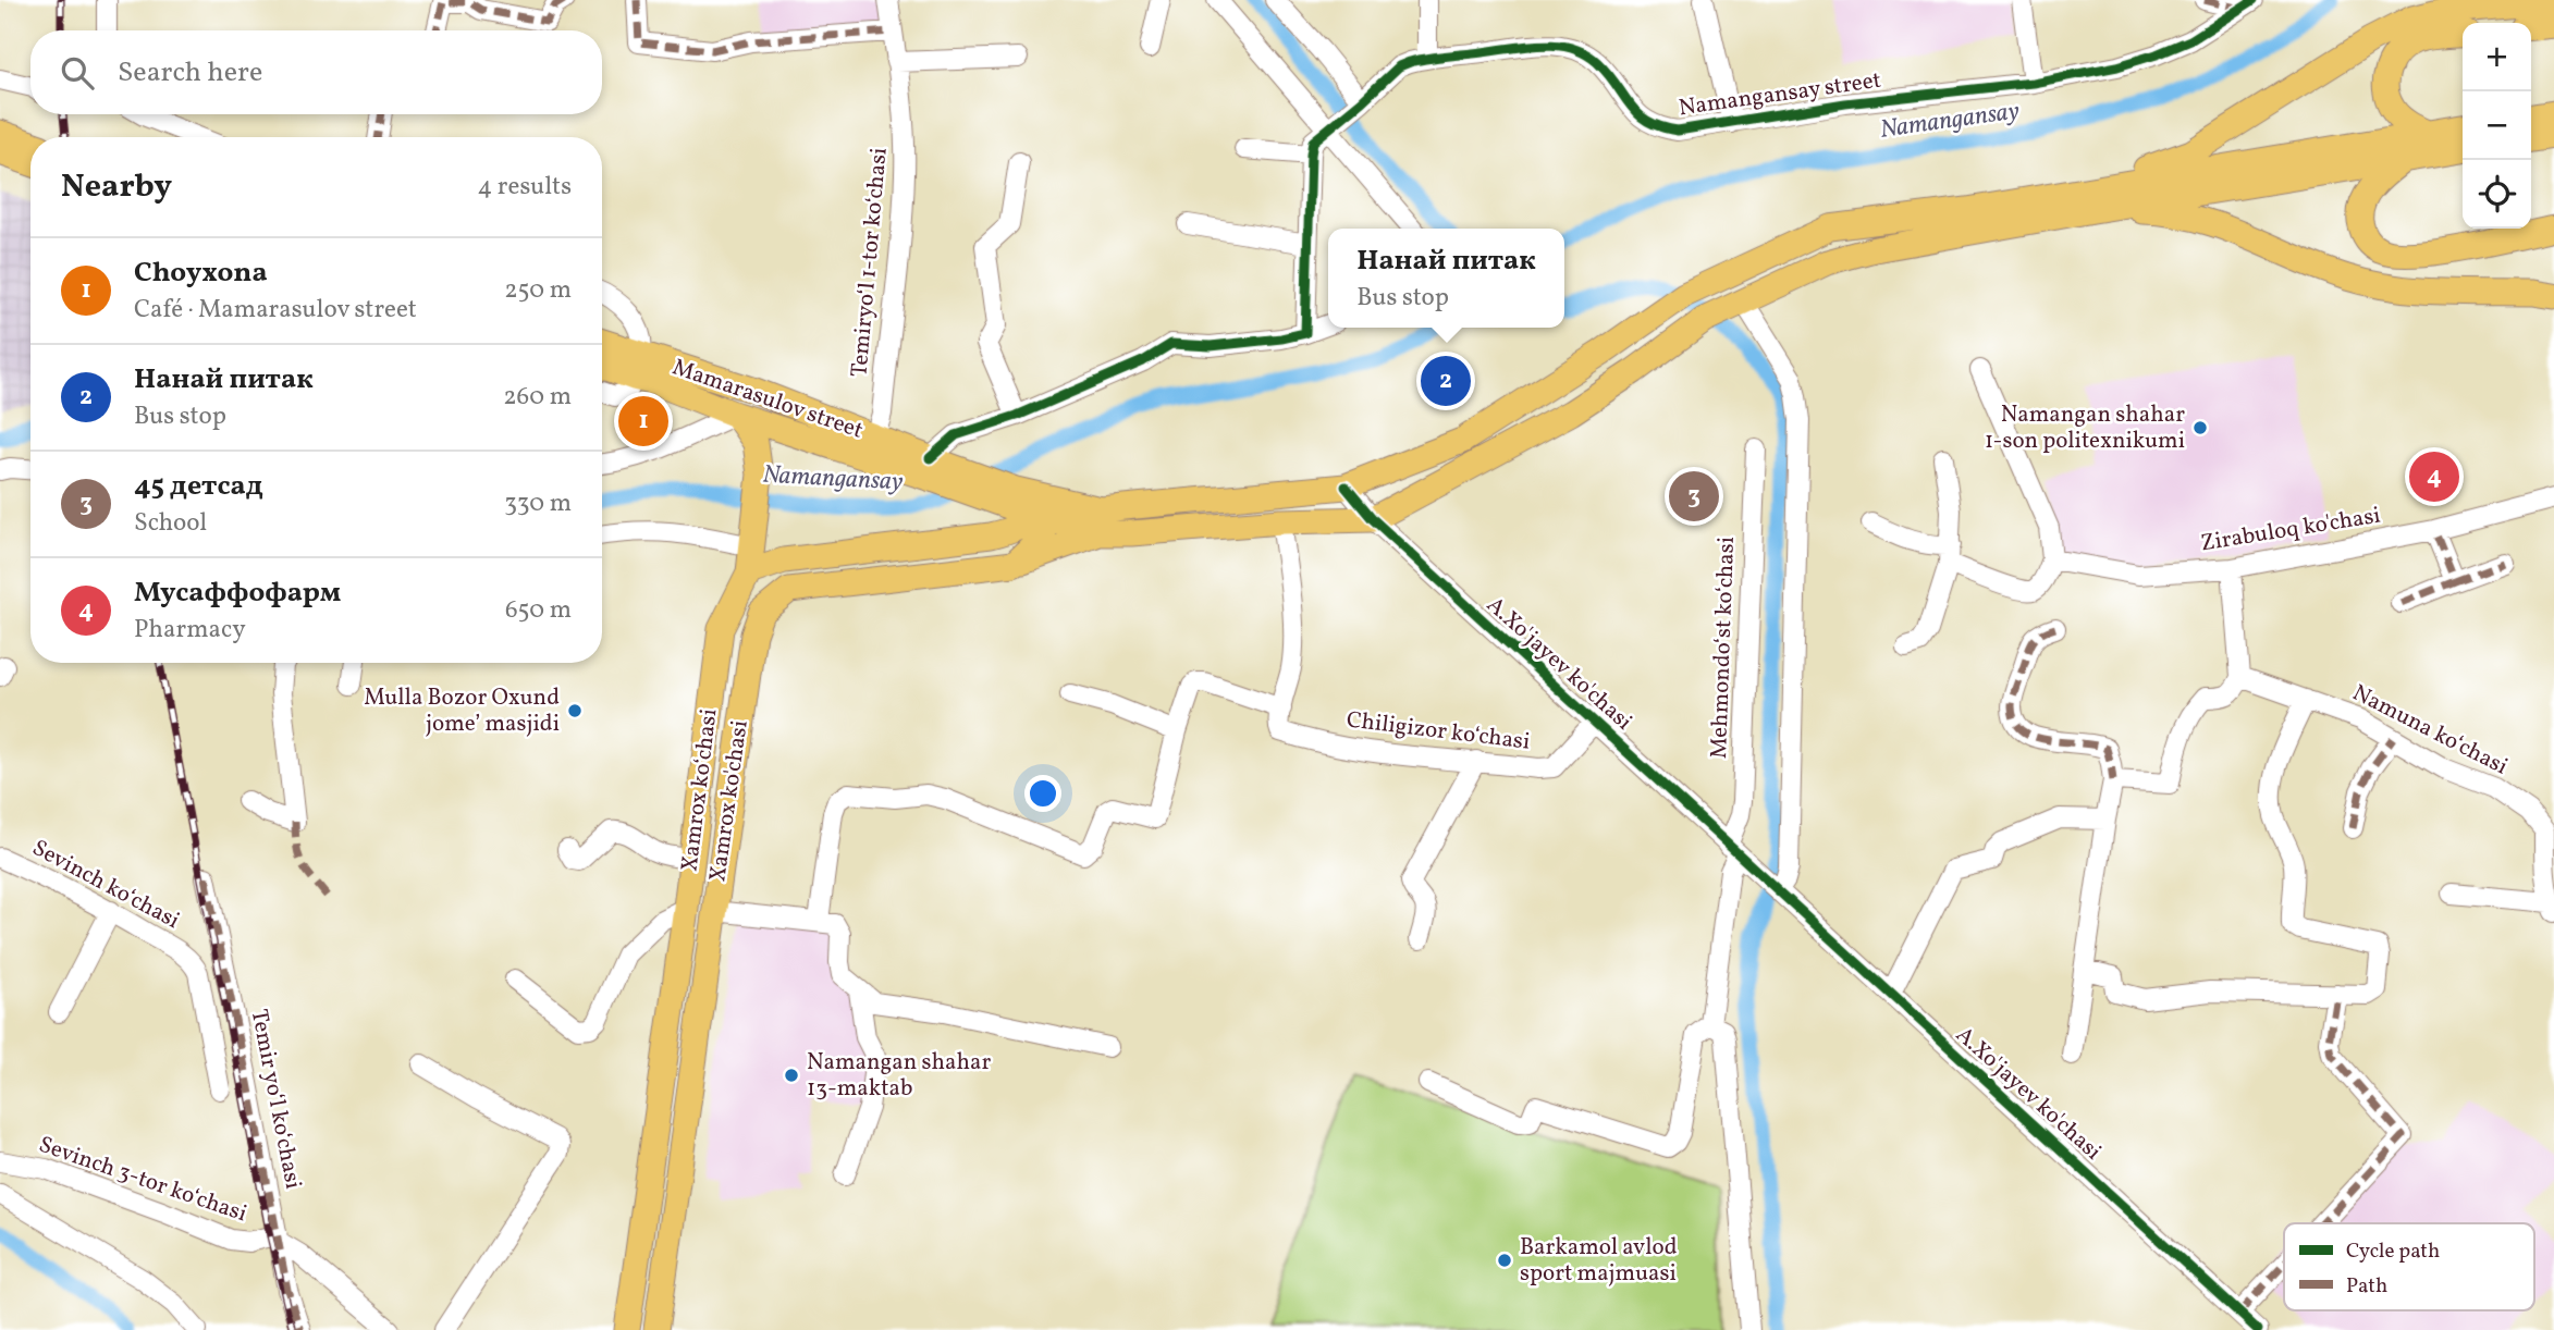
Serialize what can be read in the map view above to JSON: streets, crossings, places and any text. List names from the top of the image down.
{
  "streets": {
    "main road": ["Mamarasulov street", "Xamrox koʻchasi", "Xamrox ko'chasi"],
    "street": [
      "Namangansay street",
      "Temiryoʻl 1-tor koʻchasi",
      "Zirabuloq ko'chasi",
      "Mehmondoʻst koʻchasi",
      "A.Xo'jayev ko'chasi",
      "Namuna koʻchasi",
      "Chiligizor koʻchasi",
      "Sevinch koʻchasi",
      "Temir yoʻl koʻchasi",
      "Sevinch 3-tor koʻchasi"
    ]
  },
  "crossings": [
    ["Temiryoʻl 1-tor koʻchasi", "Mamarasulov street"],
    ["Mehmondoʻst koʻchasi", "A.Xo'jayev ko'chasi"],
    ["A.Xo'jayev ko'chasi", "Chiligizor koʻchasi"],
    ["Temir yoʻl koʻchasi", "Sevinch 3-tor koʻchasi"]
  ],
  "water": ["Namangansay"],
  "places": [
    "Namangan shahar 1-son politexnikumi",
    "Mulla Bozor Oxund jome’ masjidi",
    "Namangan shahar 13-maktab",
    "Barkamol avlod sport majmuasi"
  ],
  "legend": ["Cycle path", "Path"],
  "page": {
    "map_buttons": ["+", "−"],
    "search": "Search here",
    "heading": ["Nearby", "4 results"],
    "popup": ["Нанай питак", "Bus stop"],
    "list": [
      {
        "mark": "1",
        "name": "Choyxona",
        "note": "Café · Mamarasulov street",
        "value": "250 m"
      },
      {
        "mark": "2",
        "name": "Нанай питак",
        "note": "Bus stop",
        "value": "260 m"
      },
      {
        "mark": "3",
        "name": "45 детсад",
        "note": "School",
        "value": "330 m"
      },
      {
        "mark": "4",
        "name": "Мусаффофарм",
        "note": "Pharmacy",
        "value": "650 m"
      }
    ],
    "pins": [
      "2",
      "1",
      "4",
      "3"
    ]
  }
}
